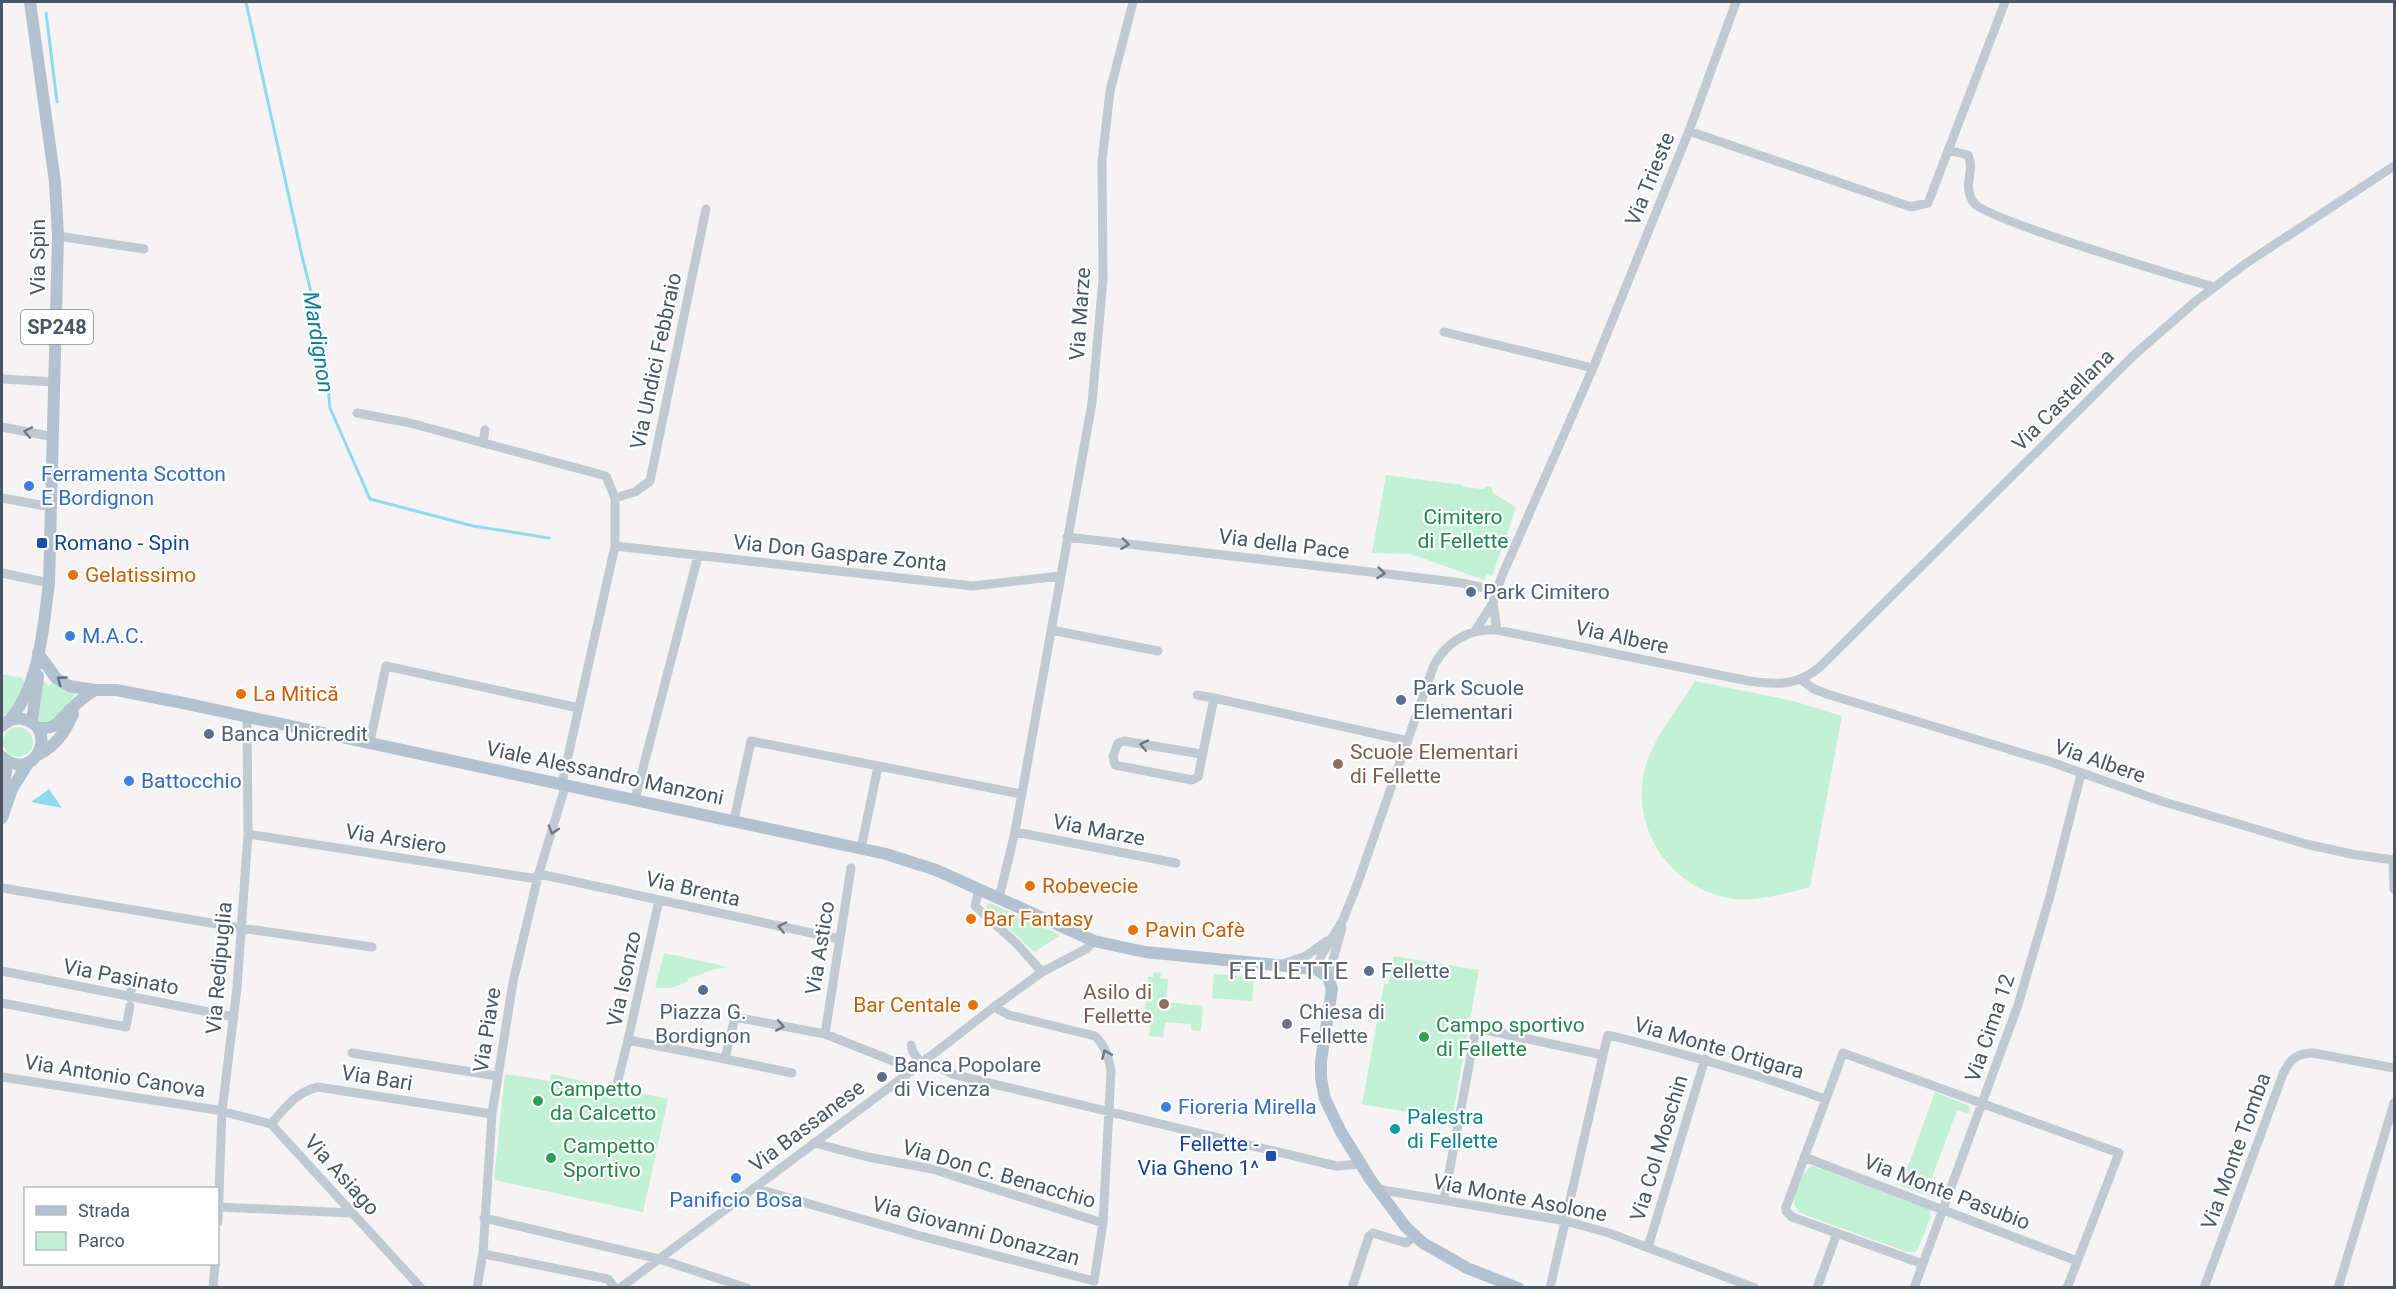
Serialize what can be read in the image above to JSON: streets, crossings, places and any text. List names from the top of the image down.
{
  "streets": {
    "main road": ["Via Spin", "SP248", "Viale Alessandro Manzoni"],
    "street": [
      "Via Trieste",
      "Via Marze",
      "Via Undici Febbraio",
      "Via Castellana",
      "Via della Pace",
      "Via Don Gaspare Zonta",
      "Via Albere",
      "Via Arsiero",
      "Via Brenta",
      "Via Astico",
      "Via Redipuglia",
      "Via Pasinato",
      "Via Isonzo",
      "Via Cima 12",
      "Via Piave",
      "Via Monte Ortigara",
      "Via Antonio Canova",
      "Via Bari",
      "Via Bassanese",
      "Via Col Moschin",
      "Via Monte Tomba",
      "Via Don C. Benacchio",
      "Via Asiago",
      "Via Monte Pasubio",
      "Via Monte Asolone",
      "Via Giovanni Donazzan"
    ]
  },
  "crossings": [
    ["Via Trieste", "Via della Pace"],
    ["Via Trieste", "Via Albere"],
    ["Via Spin", "Viale Alessandro Manzoni"],
    ["Via Marze", "Via della Pace"],
    ["Via Marze", "Via Don Gaspare Zonta"],
    ["Via Marze", "Viale Alessandro Manzoni"],
    ["Via Castellana", "Via Albere"],
    ["Via Albere", "Via Cima 12"],
    ["Viale Alessandro Manzoni", "Via Redipuglia"],
    ["Viale Alessandro Manzoni", "Via Piave"],
    ["Viale Alessandro Manzoni", "Via Bassanese"],
    ["Via Arsiero", "Via Brenta"],
    ["Via Arsiero", "Via Redipuglia"],
    ["Via Arsiero", "Via Piave"],
    ["Via Brenta", "Via Astico"],
    ["Via Brenta", "Via Isonzo"],
    ["Via Brenta", "Via Piave"],
    ["Via Redipuglia", "Via Pasinato"],
    ["Via Redipuglia", "Via Antonio Canova"],
    ["Via Cima 12", "Via Monte Pasubio"],
    ["Via Piave", "Via Bari"],
    ["Via Monte Ortigara", "Via Col Moschin"],
    ["Via Bari", "Via Asiago"],
    ["Via Bassanese", "Via Don C. Benacchio"],
    ["Via Bassanese", "Via Giovanni Donazzan"],
    ["Via Col Moschin", "Via Monte Asolone"],
    ["Via Don C. Benacchio", "Via Giovanni Donazzan"]
  ],
  "one_way": ["Via della Pace", "Via Brenta"],
  "districts": ["FELLETTE"],
  "water": ["Mardignon"],
  "parks": ["Cimitero di Fellette"],
  "places": {
    "other": [
      "Ferramenta Scotton E Bordignon",
      "Gelatissimo",
      "Park Cimitero",
      "M.A.C.",
      "La Mitică",
      "Park Scuole Elementari",
      "Banca Unicredit",
      "Scuole Elementari di Fellette",
      "Battocchio",
      "Robevecie",
      "Bar Fantasy",
      "Pavin Cafè",
      "Fellette",
      "Piazza G. Bordignon",
      "Asilo di Fellette",
      "Bar Centale",
      "Chiesa di Fellette",
      "Campo sportivo di Fellette",
      "Banca Popolare di Vicenza",
      "Campetto da Calcetto",
      "Fioreria Mirella",
      "Palestra di Fellette",
      "Campetto Sportivo",
      "Panificio Bosa"
    ],
    "transit": ["Romano - Spin", "Fellette - Via Gheno 1^"]
  },
  "legend": ["Strada", "Parco"]
}
